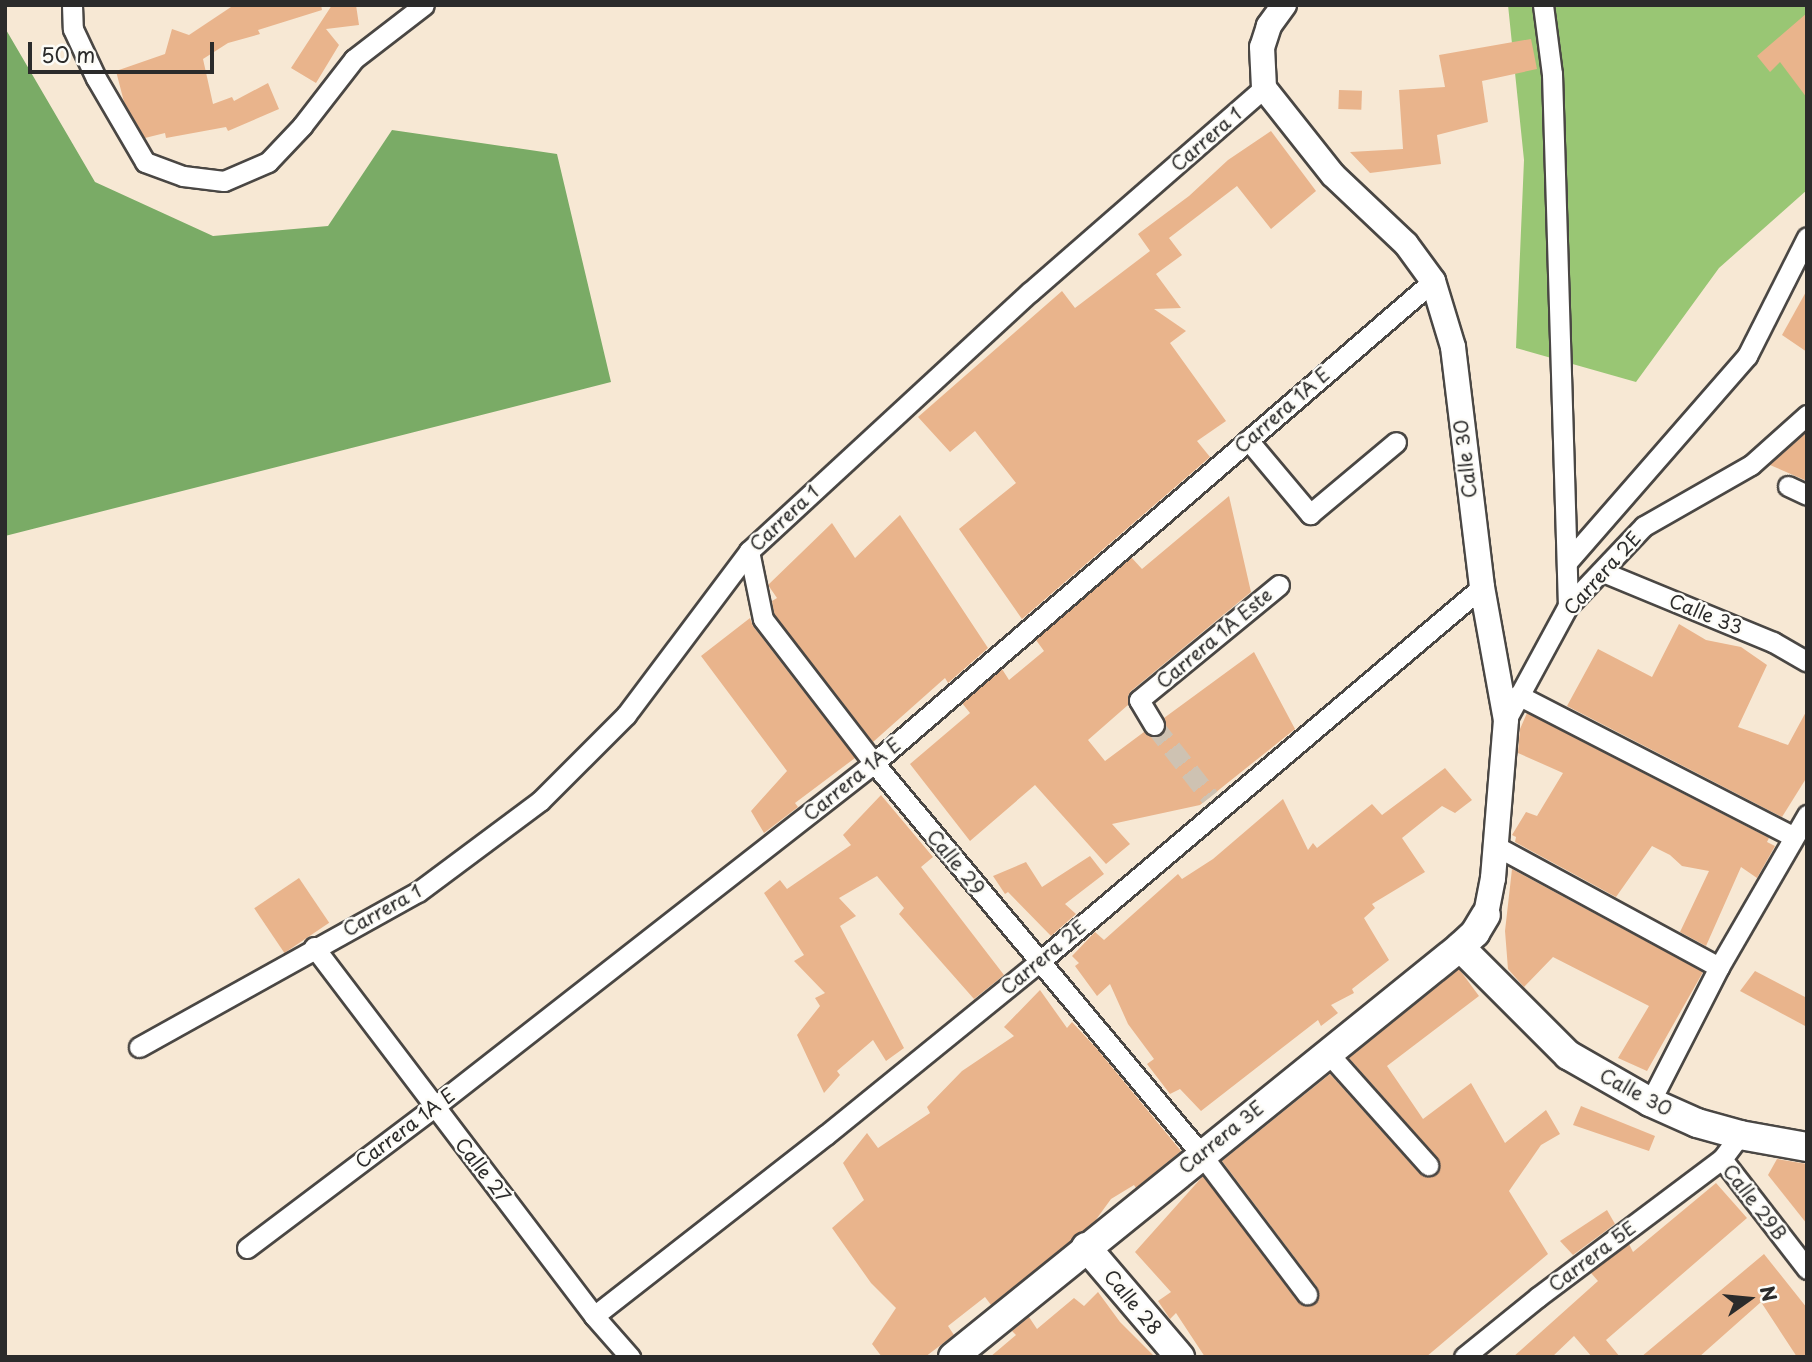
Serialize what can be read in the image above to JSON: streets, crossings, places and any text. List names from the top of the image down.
{
  "streets": {
    "main road": ["Calle 30", "Carrera 3E", "Calle 28"],
    "street": [
      "Carrera 1",
      "Carrera 1A E",
      "Carrera 2E",
      "Calle 33",
      "Carrera 1A Este",
      "Calle 29",
      "Calle 27",
      "Calle 29B",
      "Carrera 5E"
    ]
  },
  "crossings": [
    ["Carrera 1", "Calle 30"],
    ["Carrera 1", "Calle 29"],
    ["Carrera 1", "Calle 27"],
    ["Carrera 1A E", "Calle 30"],
    ["Carrera 1A E", "Calle 29"],
    ["Carrera 1A E", "Calle 27"],
    ["Calle 30", "Carrera 2E"],
    ["Calle 30", "Carrera 3E"],
    ["Calle 30", "Calle 29B"],
    ["Carrera 2E", "Calle 33"],
    ["Carrera 2E", "Calle 29"],
    ["Carrera 2E", "Calle 27"],
    ["Calle 29", "Carrera 3E"],
    ["Carrera 3E", "Calle 28"],
    ["Calle 29B", "Carrera 5E"]
  ],
  "scale_bar": "50 m",
  "north": "right"
}
